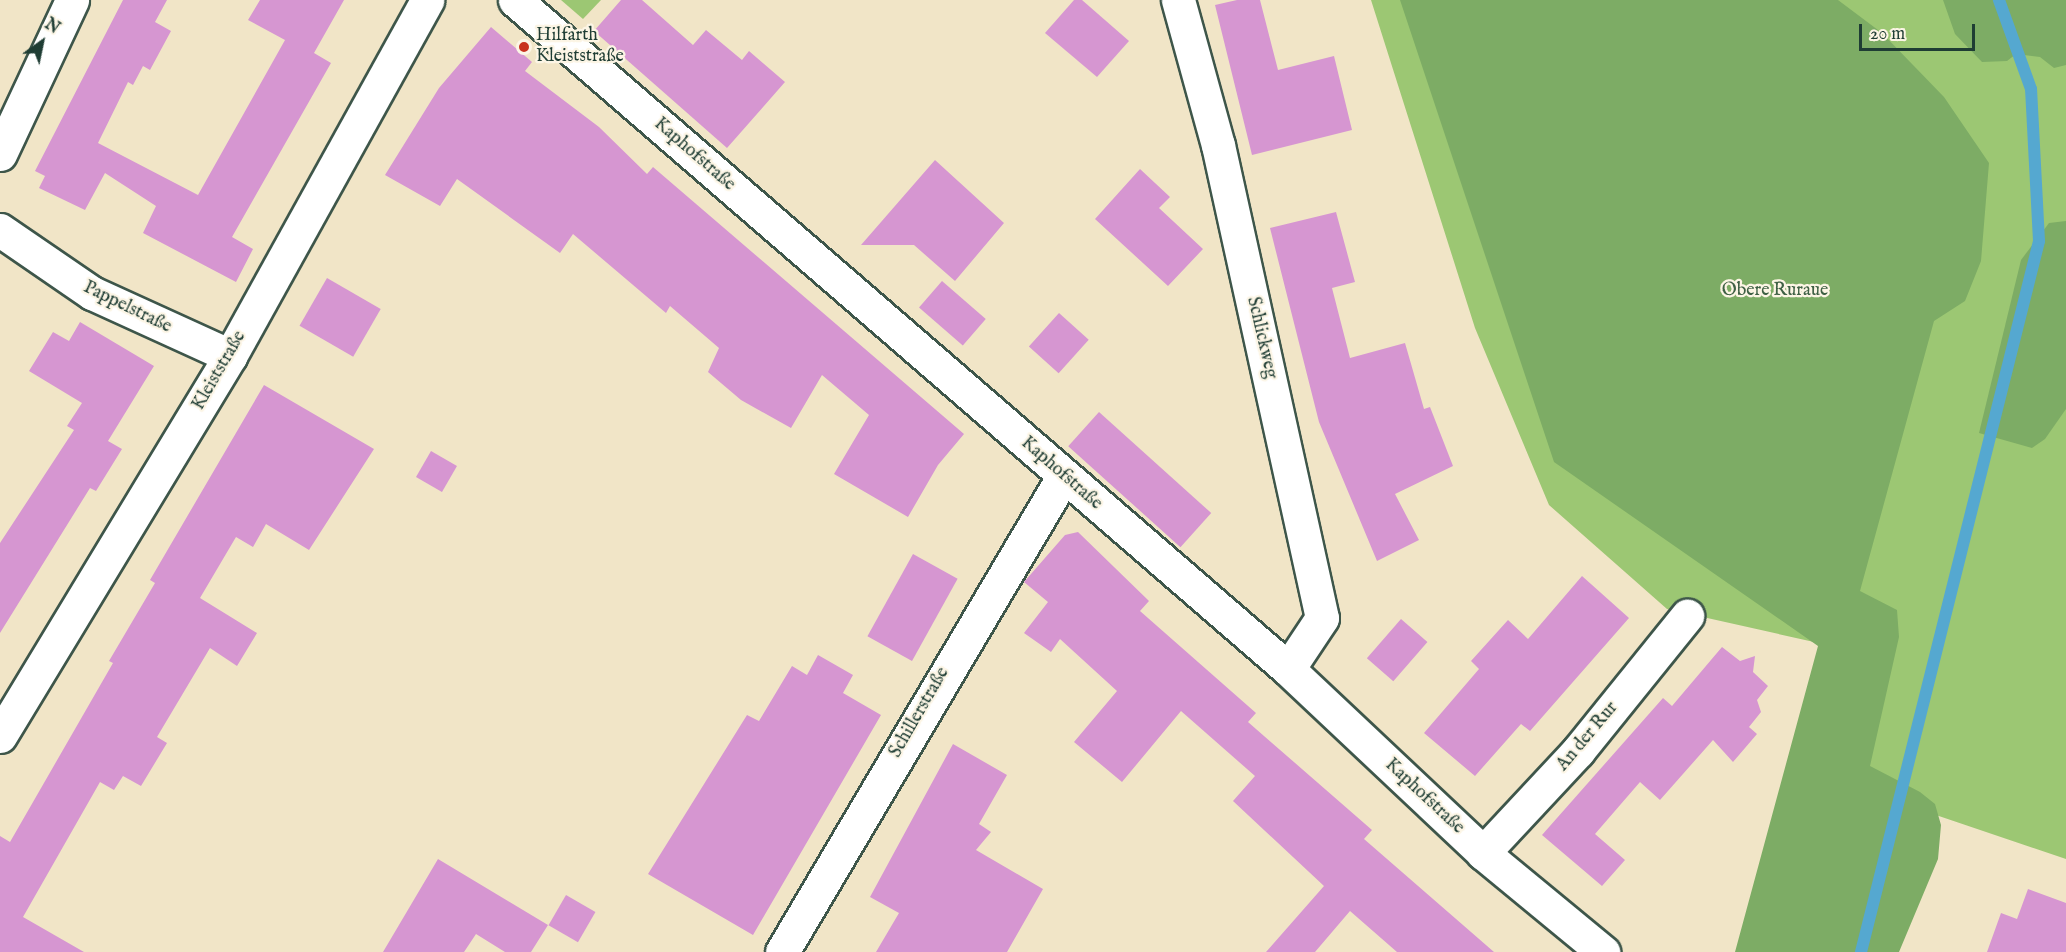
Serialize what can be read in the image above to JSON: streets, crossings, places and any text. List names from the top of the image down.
{
  "streets": {
    "street": [
      "Kaphofstraße",
      "Pappelstraße",
      "Schlickweg",
      "Kleiststraße",
      "Schillerstraße",
      "An der Rur"
    ]
  },
  "crossings": [
    ["Kaphofstraße", "Schlickweg"],
    ["Kaphofstraße", "Schillerstraße"],
    ["Kaphofstraße", "An der Rur"],
    ["Pappelstraße", "Kleiststraße"]
  ],
  "parks": ["Obere Ruraue"],
  "places": ["Hilfarth Kleiststraße"],
  "scale_bar": "20 m",
  "north": "top right"
}
